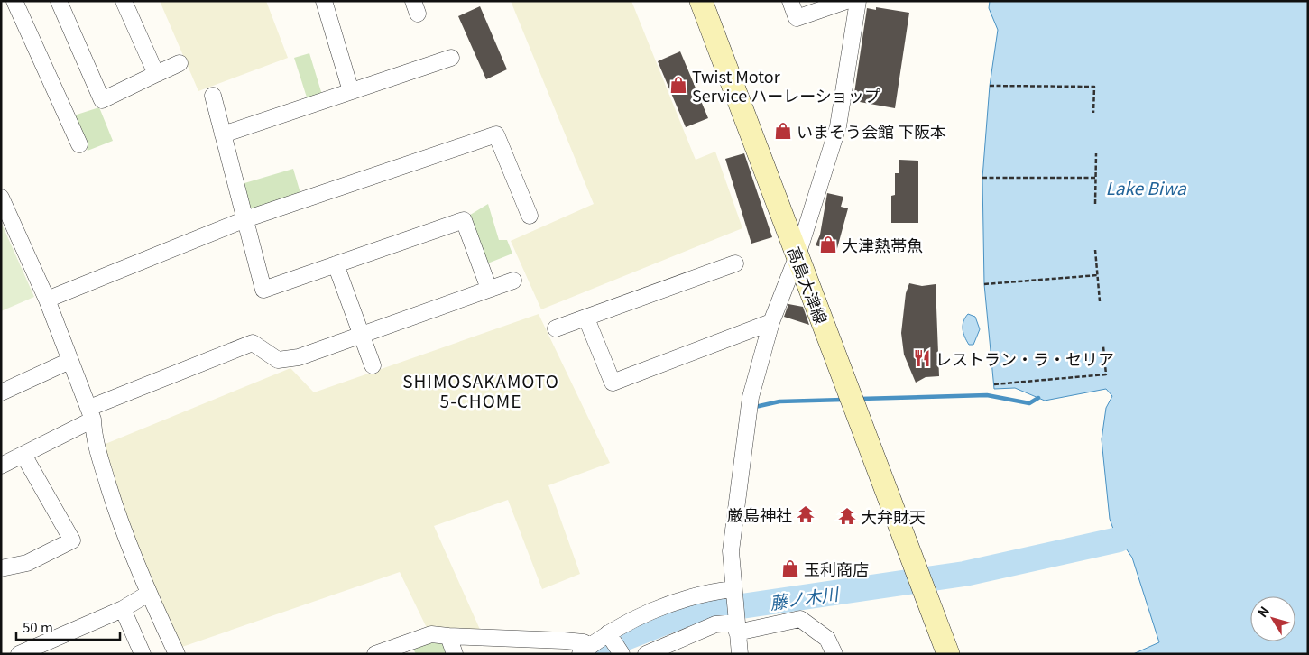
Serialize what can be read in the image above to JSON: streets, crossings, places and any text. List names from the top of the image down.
{
  "streets": {
    "main road": ["高島大津線"]
  },
  "districts": ["SHIMOSAKAMOTO 5-CHOME"],
  "water": ["Lake Biwa", "藤ノ木川"],
  "places": {
    "shop": [
      "Twist Motor Service ハーレーショップ",
      "いまそう会館 下阪本",
      "大津熱帯魚",
      "玉利商店"
    ],
    "restaurant": ["レストラン・ラ・セリア"],
    "temple": ["厳島神社", "大弁財天"]
  },
  "scale_bar": "50 m",
  "north": "top left"
}
